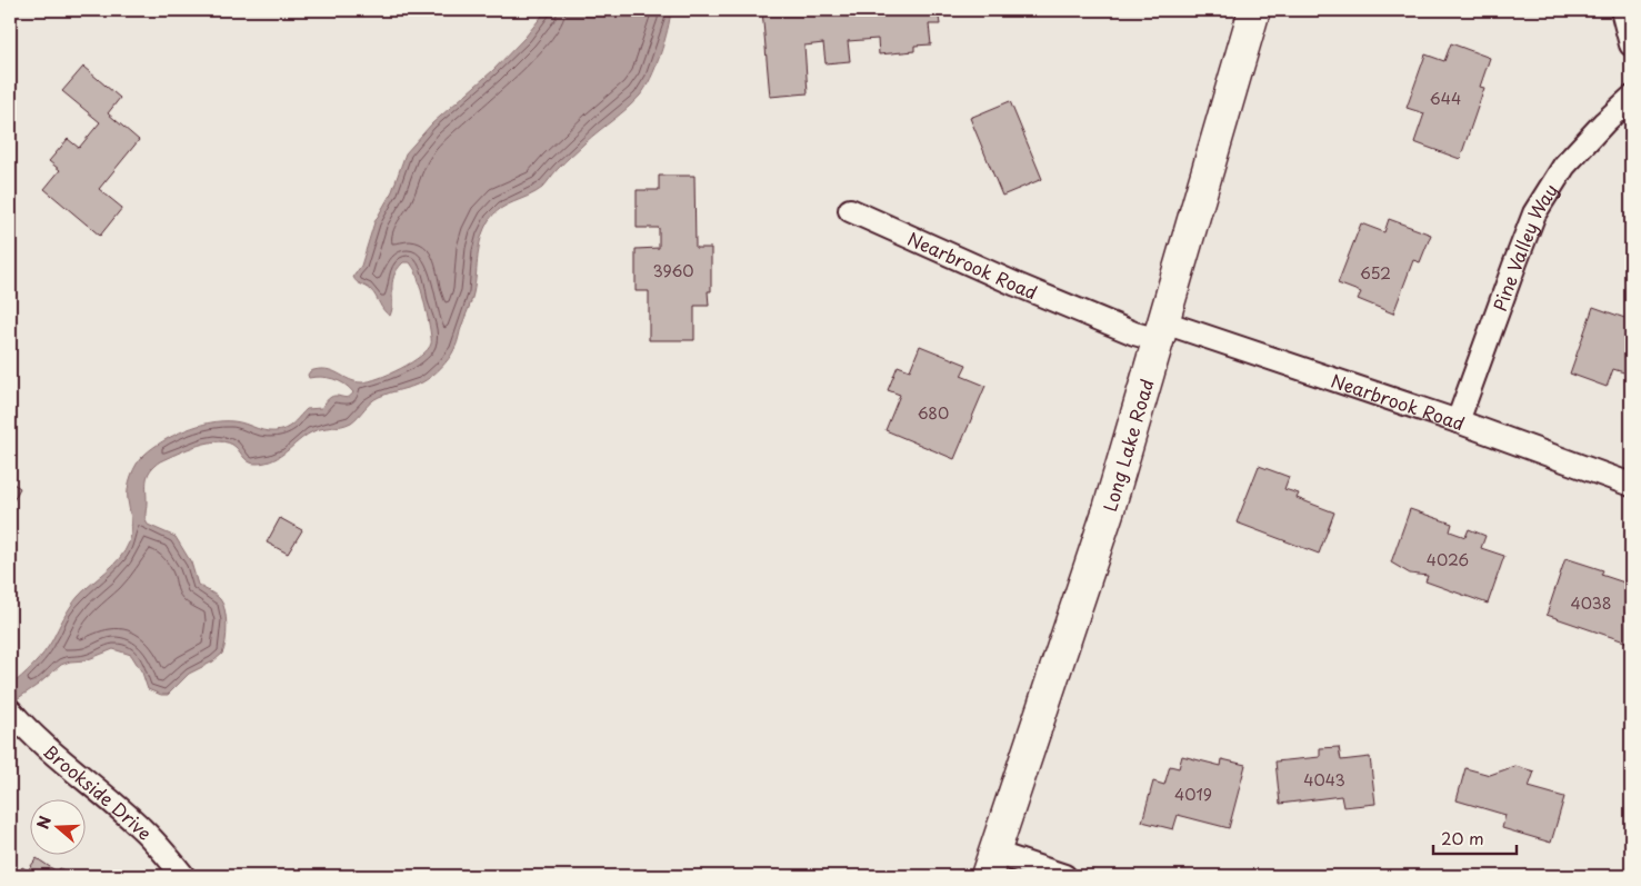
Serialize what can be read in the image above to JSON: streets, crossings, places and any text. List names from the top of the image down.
{
  "streets": {
    "main road": ["Long Lake Road"],
    "street": ["Pine Valley Way", "Nearbrook Road", "Brookside Drive"]
  },
  "crossings": [
    ["Pine Valley Way", "Nearbrook Road"],
    ["Nearbrook Road", "Long Lake Road"]
  ],
  "house_numbers": [
    "644",
    "3960",
    "652",
    "680",
    "4026",
    "4038",
    "4043",
    "4019"
  ],
  "scale_bar": "20 m",
  "north": "left"
}
